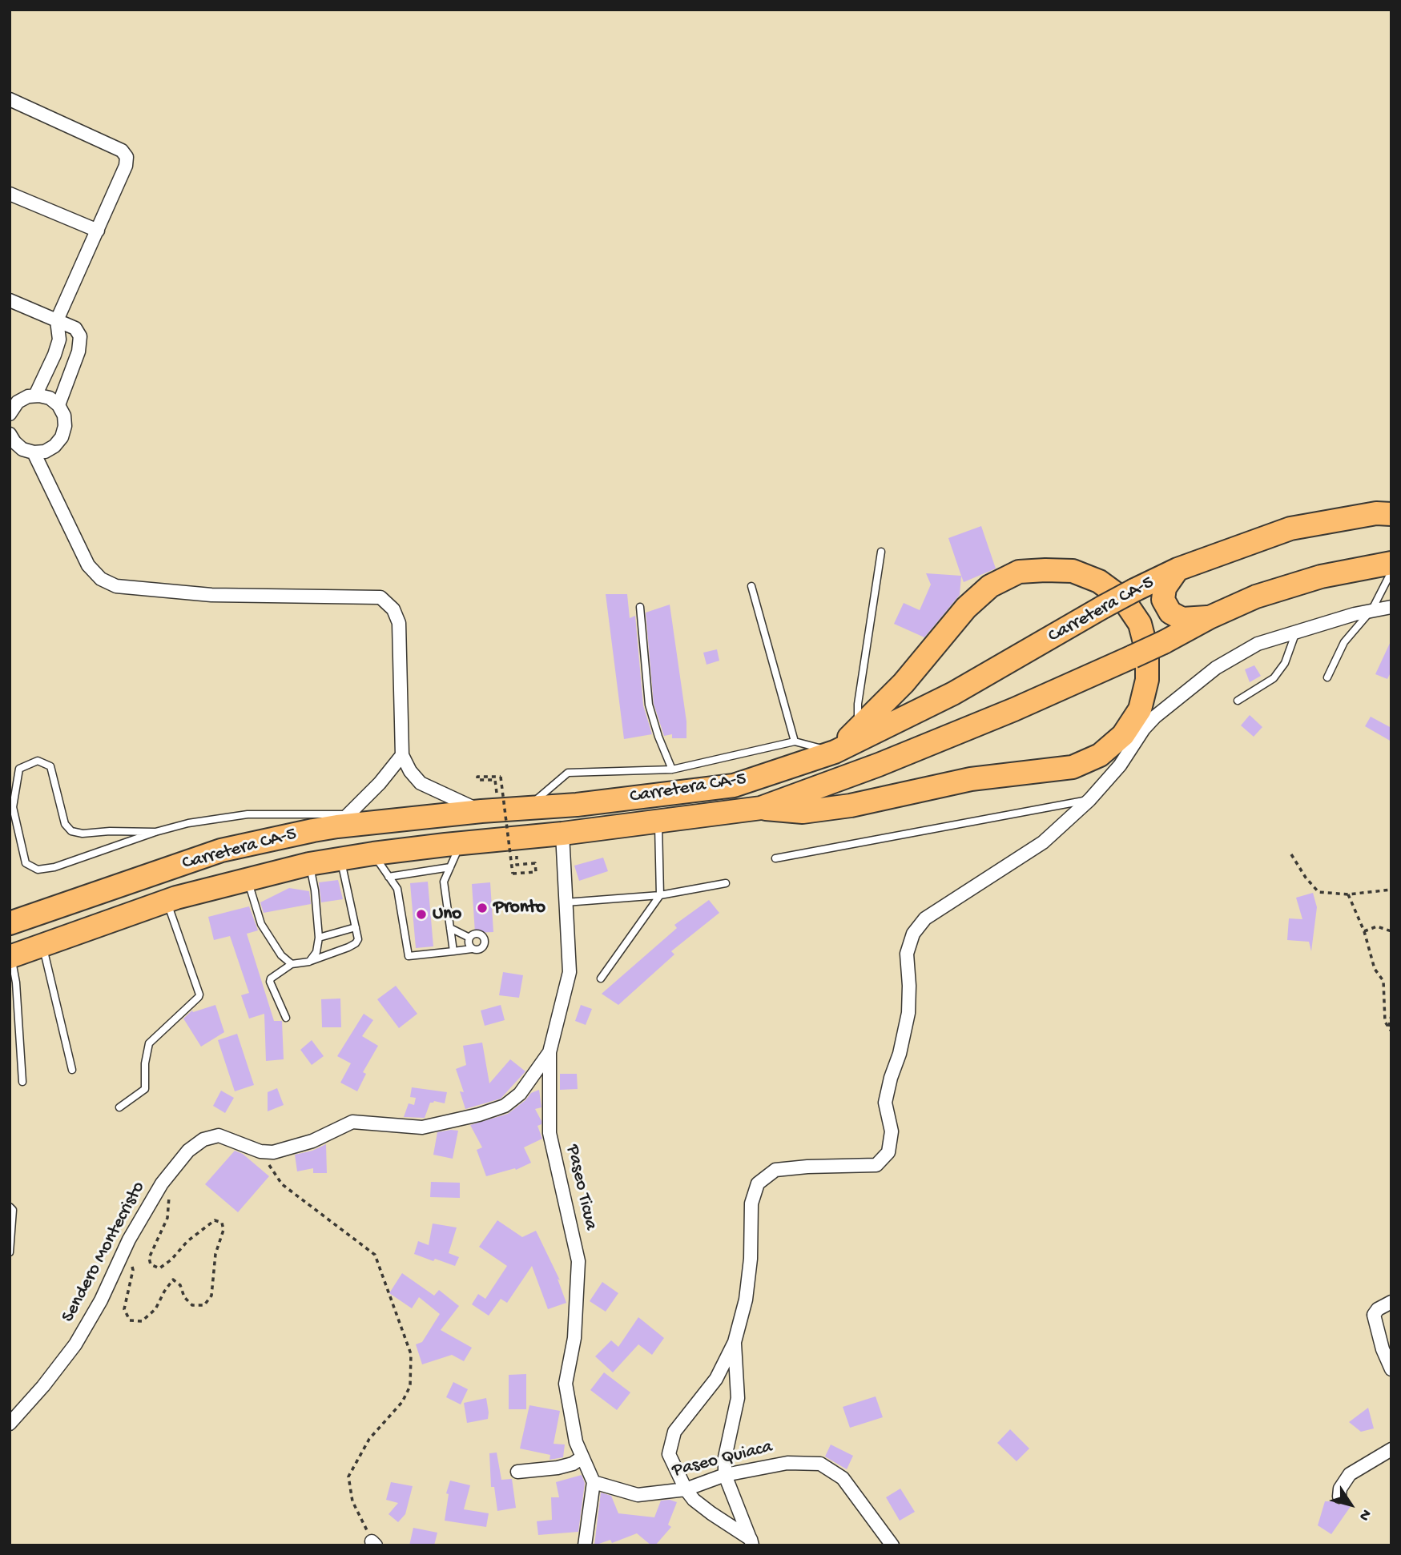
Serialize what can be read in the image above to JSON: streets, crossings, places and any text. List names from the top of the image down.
{
  "streets": {
    "highway": ["Carretera CA-5"],
    "street": ["Paseo Ticua", "Sendero Montecristo", "Paseo Quiaca"]
  },
  "crossings": [
    ["Carretera CA-5", "Paseo Ticua"],
    ["Paseo Ticua", "Sendero Montecristo"],
    ["Paseo Ticua", "Paseo Quiaca"]
  ],
  "places": ["Pronto", "Uno"],
  "north": "bottom right"
}
